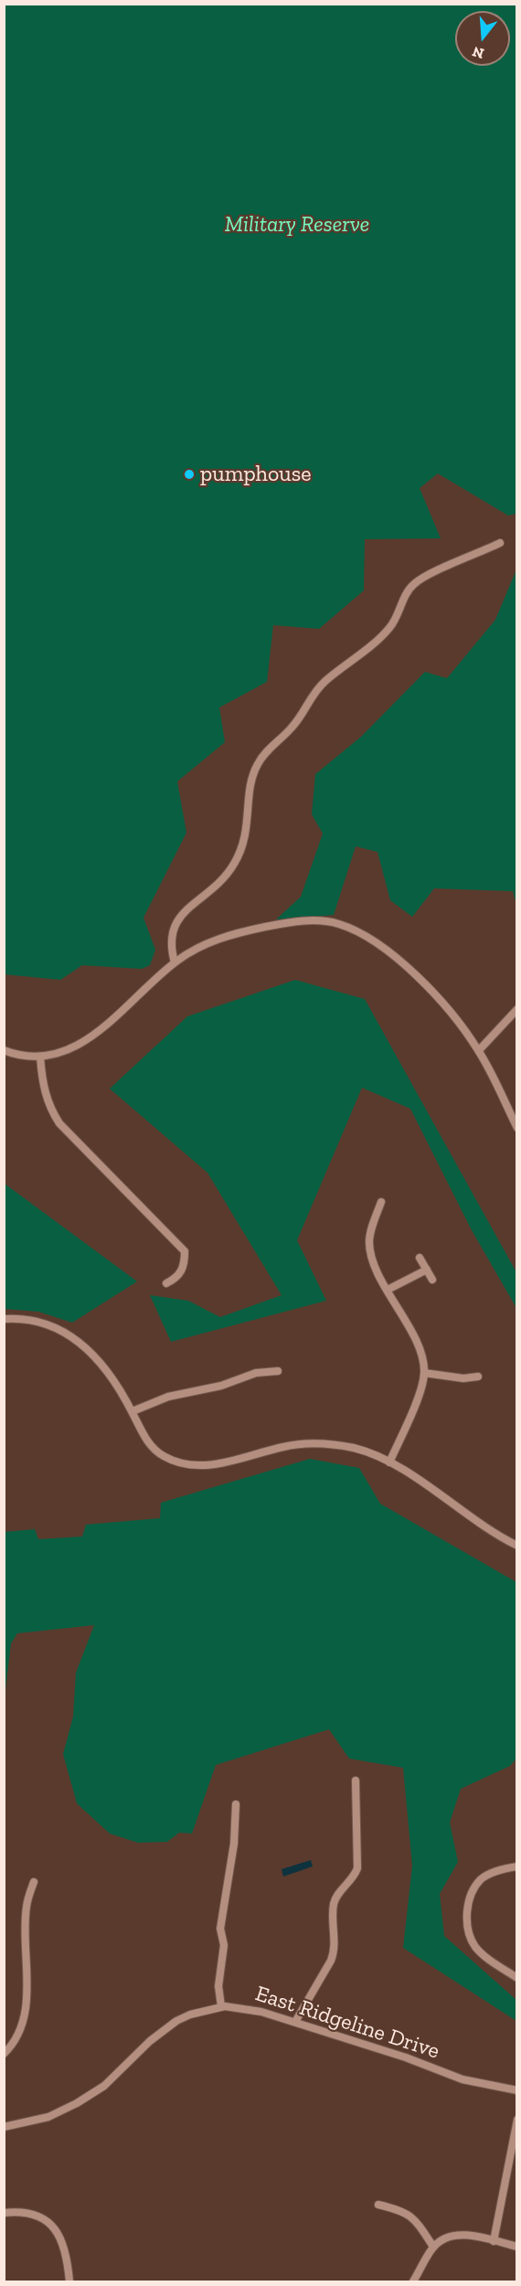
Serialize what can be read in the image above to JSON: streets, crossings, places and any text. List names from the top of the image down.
{
  "streets": {
    "street": ["East Ridgeline Drive"]
  },
  "parks": ["Military Reserve"],
  "places": ["pumphouse"],
  "north": "bottom"
}
